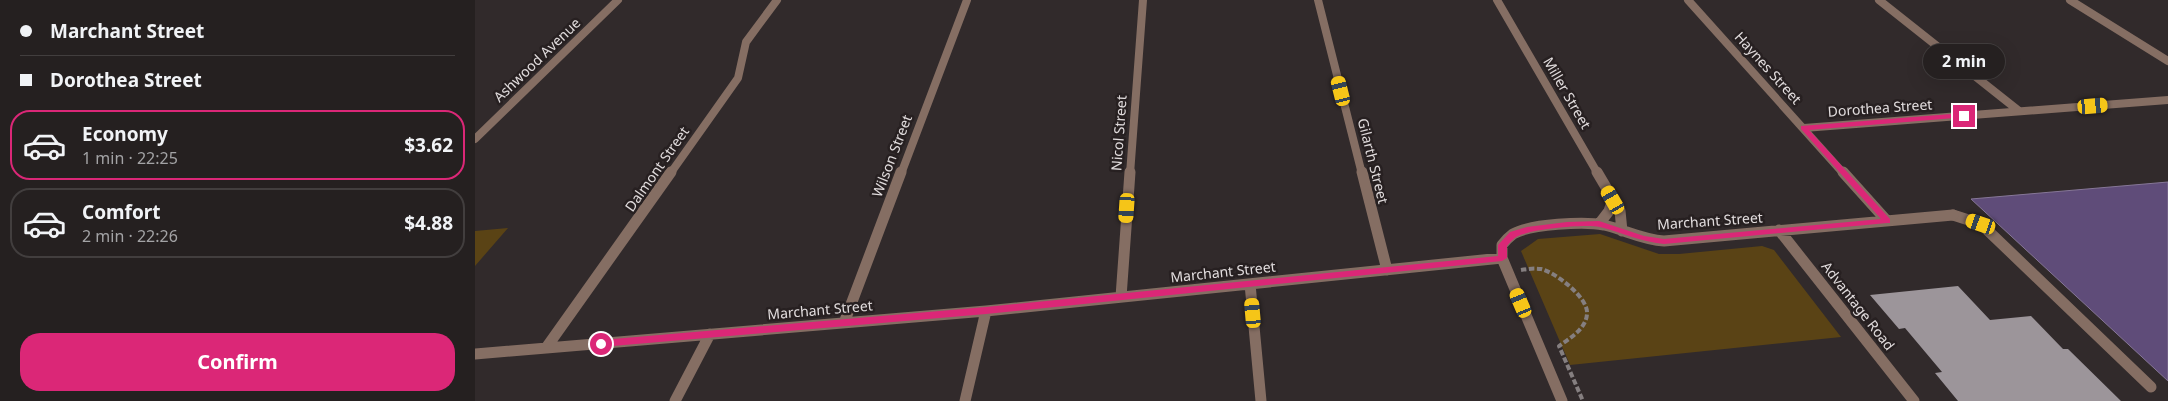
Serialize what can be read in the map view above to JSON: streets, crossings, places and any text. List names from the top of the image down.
{
  "streets": {
    "street": [
      "Ashwood Avenue",
      "Haynes Street",
      "Miller Street",
      "Dorothea Street",
      "Nicol Street",
      "Wilson Street",
      "Gilarth Street",
      "Dalmont Street",
      "Marchant Street",
      "Advantage Road"
    ]
  },
  "crossings": [
    ["Haynes Street", "Dorothea Street"],
    ["Haynes Street", "Marchant Street"],
    ["Miller Street", "Marchant Street"],
    ["Nicol Street", "Marchant Street"],
    ["Wilson Street", "Marchant Street"],
    ["Gilarth Street", "Marchant Street"],
    ["Dalmont Street", "Marchant Street"],
    ["Marchant Street", "Advantage Road"]
  ],
  "page": {
    "banner": ["Marchant Street", "Dorothea Street"],
    "bubble": "2 min",
    "list": [
      {
        "name": "Economy",
        "note": "1 min · 22:25",
        "value": "$3.62"
      },
      {
        "name": "Comfort",
        "note": "2 min · 22:26",
        "value": "$4.88"
      }
    ],
    "buttons": "Confirm"
  }
}
